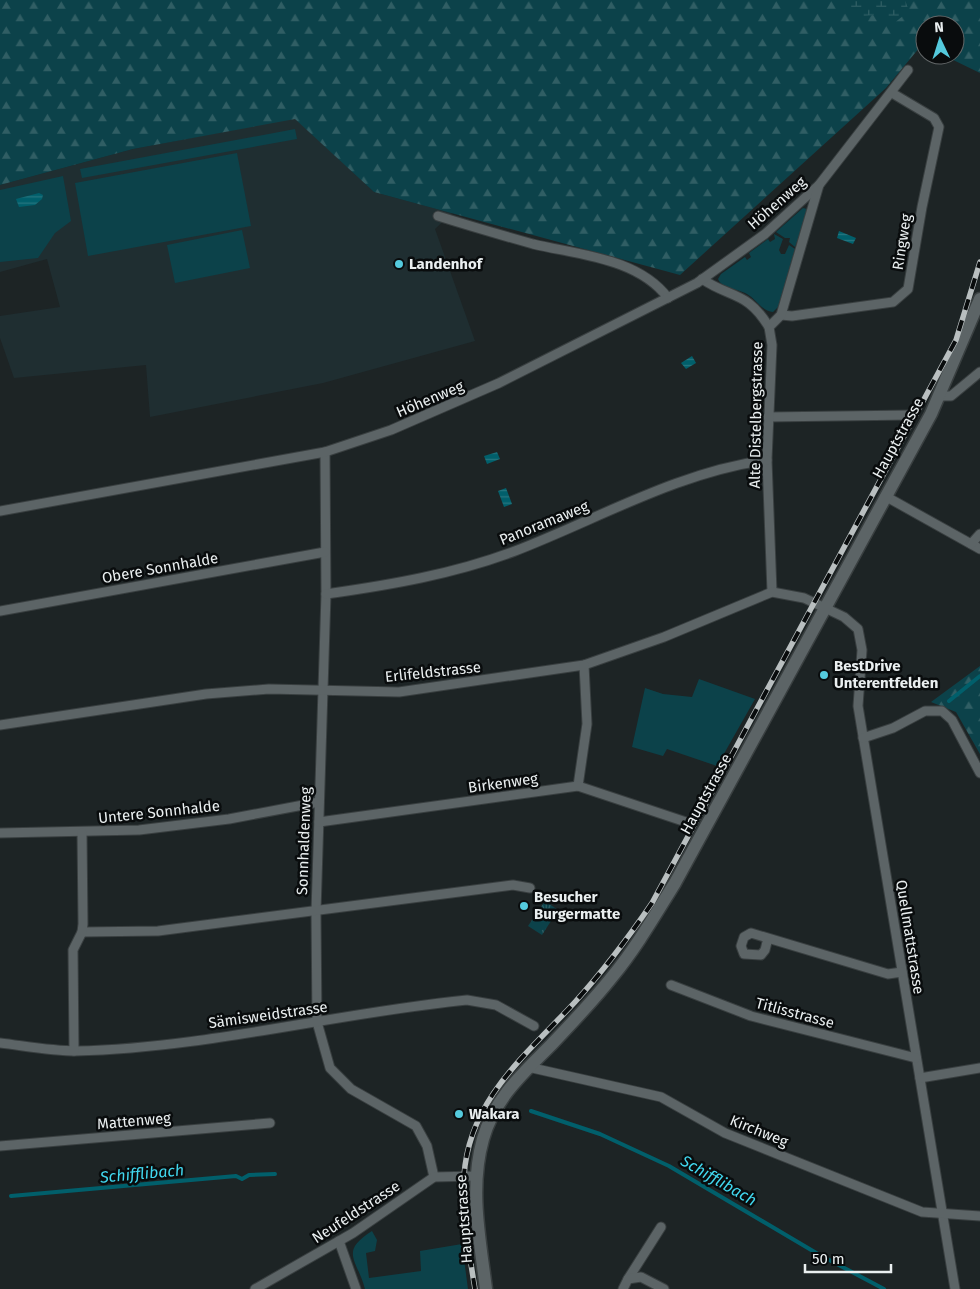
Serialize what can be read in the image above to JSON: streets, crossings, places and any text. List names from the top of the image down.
{
  "streets": {
    "main road": ["Hauptstrasse"],
    "street": [
      "Höhenweg",
      "Ringweg",
      "Alte Distelbergstrasse",
      "Panoramaweg",
      "Obere Sonnhalde",
      "Erlifeldstrasse",
      "Birkenweg",
      "Untere Sonnhalde",
      "Sonnhaldenweg",
      "Quellmattstrasse",
      "Titlisstrasse",
      "Sämisweidstrasse",
      "Mattenweg",
      "Kirchweg",
      "Neufeldstrasse"
    ]
  },
  "crossings": [
    ["Höhenweg", "Alte Distelbergstrasse"],
    ["Höhenweg", "Sonnhaldenweg"],
    ["Ringweg", "Alte Distelbergstrasse"],
    ["Alte Distelbergstrasse", "Panoramaweg"],
    ["Alte Distelbergstrasse", "Erlifeldstrasse"],
    ["Hauptstrasse", "Quellmattstrasse"],
    ["Hauptstrasse", "Kirchweg"],
    ["Panoramaweg", "Sonnhaldenweg"],
    ["Obere Sonnhalde", "Sonnhaldenweg"],
    ["Erlifeldstrasse", "Sonnhaldenweg"],
    ["Birkenweg", "Sonnhaldenweg"],
    ["Untere Sonnhalde", "Sonnhaldenweg"],
    ["Sonnhaldenweg", "Sämisweidstrasse"],
    ["Sonnhaldenweg", "Neufeldstrasse"],
    ["Quellmattstrasse", "Titlisstrasse"],
    ["Quellmattstrasse", "Kirchweg"]
  ],
  "water": ["Schifflibach"],
  "places": [
    "Landenhof",
    "BestDrive Unterentfelden",
    "Besucher Burgermatte",
    "Wakara"
  ],
  "scale_bar": "50 m",
  "north": "top"
}
